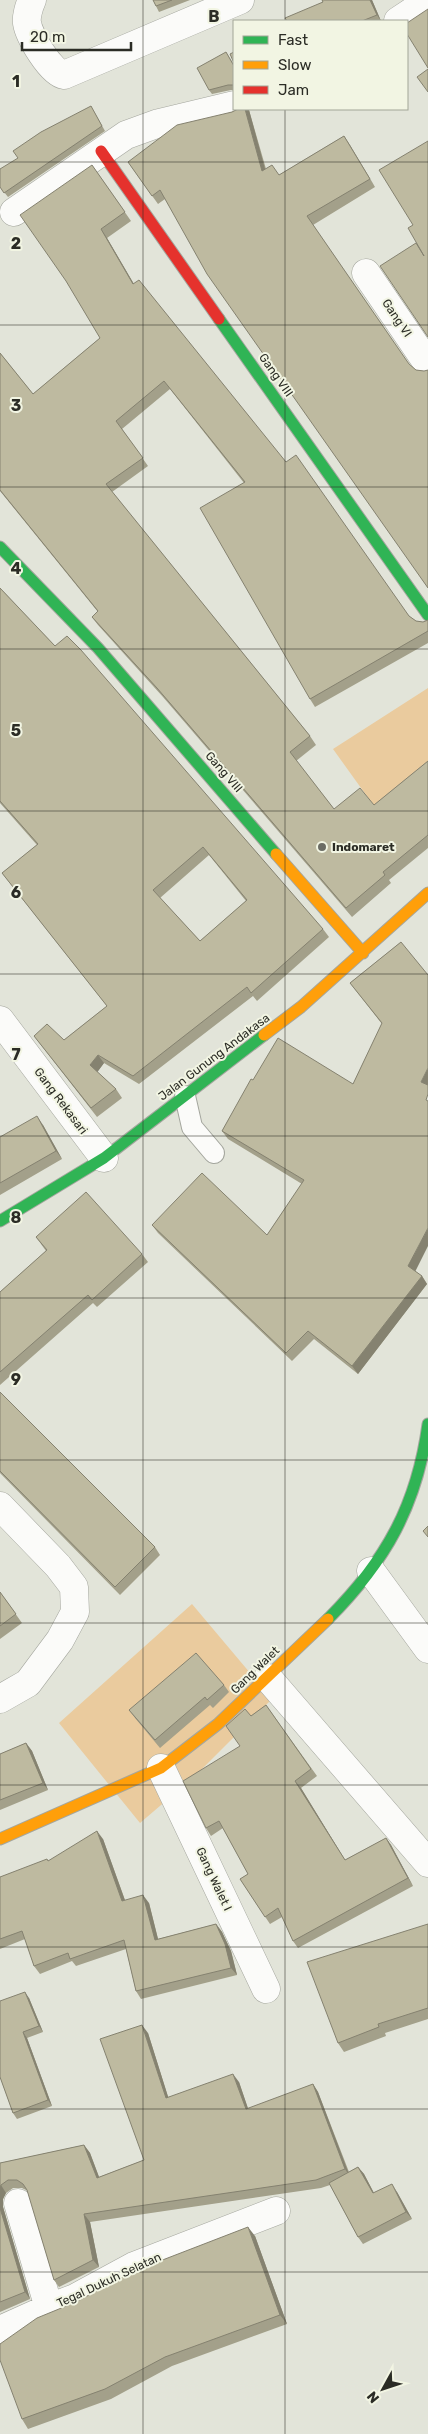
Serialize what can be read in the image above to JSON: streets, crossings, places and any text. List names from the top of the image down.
{
  "streets": {
    "street": [
      "Gang VI",
      "Gang VIII",
      "Jalan Gunung Andakasa",
      "Gang Rekasari",
      "Gang Walet",
      "Gang Walet I",
      "Tegal Dukuh Selatan"
    ]
  },
  "crossings": [
    ["Gang VIII", "Jalan Gunung Andakasa"],
    ["Jalan Gunung Andakasa", "Gang Rekasari"],
    ["Gang Walet", "Gang Walet I"]
  ],
  "places": ["Indomaret"],
  "legend": ["Fast", "Slow", "Jam"],
  "scale_bar": "20 m",
  "north": "bottom left",
  "grid": {
    "columns": ["B"],
    "rows": [
      "1",
      "2",
      "3",
      "4",
      "5",
      "6",
      "7",
      "8",
      "9"
    ]
  }
}
